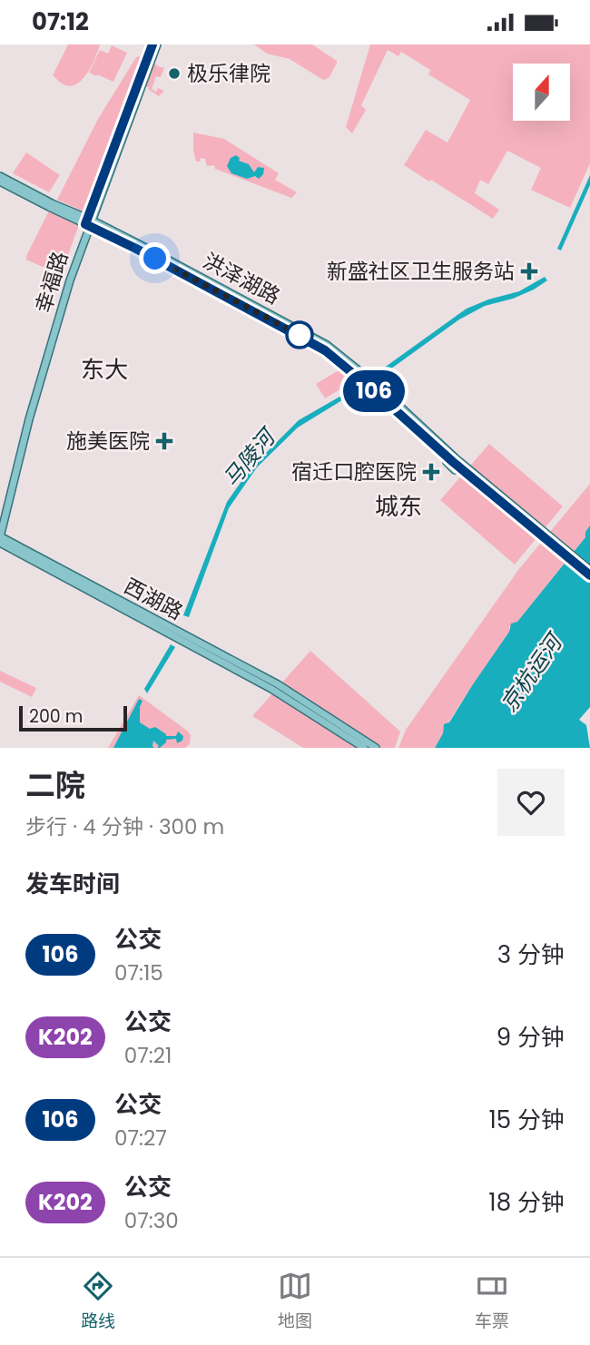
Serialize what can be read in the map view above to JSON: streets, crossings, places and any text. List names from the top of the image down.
{
  "streets": {
    "main road": ["洪泽湖路", "幸福路", "西湖路"]
  },
  "crossings": [
    ["洪泽湖路", "幸福路"],
    ["幸福路", "西湖路"]
  ],
  "districts": ["东大", "城东"],
  "water": ["马陵河", "京杭运河"],
  "places": {
    "other": ["极乐律院"],
    "health": ["新盛社区卫生服务站", "施美医院", "宿迁口腔医院"]
  },
  "lines": ["bus line 106"],
  "scale_bar": "200 m",
  "north": "top",
  "page": {
    "status": "07:12",
    "on_map": "106",
    "scale": "200 m",
    "heading": [
      ["二院", "步行 · 4 分钟 · 300 m"],
      "发车时间"
    ],
    "list": [
      {
        "mark": "106",
        "name": "公交",
        "note": "07:15",
        "value": "3 分钟"
      },
      {
        "mark": "K202",
        "name": "公交",
        "note": "07:21",
        "value": "9 分钟"
      },
      {
        "mark": "106",
        "name": "公交",
        "note": "07:27",
        "value": "15 分钟"
      },
      {
        "mark": "K202",
        "name": "公交",
        "note": "07:30",
        "value": "18 分钟"
      }
    ],
    "tabs": ["路线", "地图", "车票"]
  }
}
